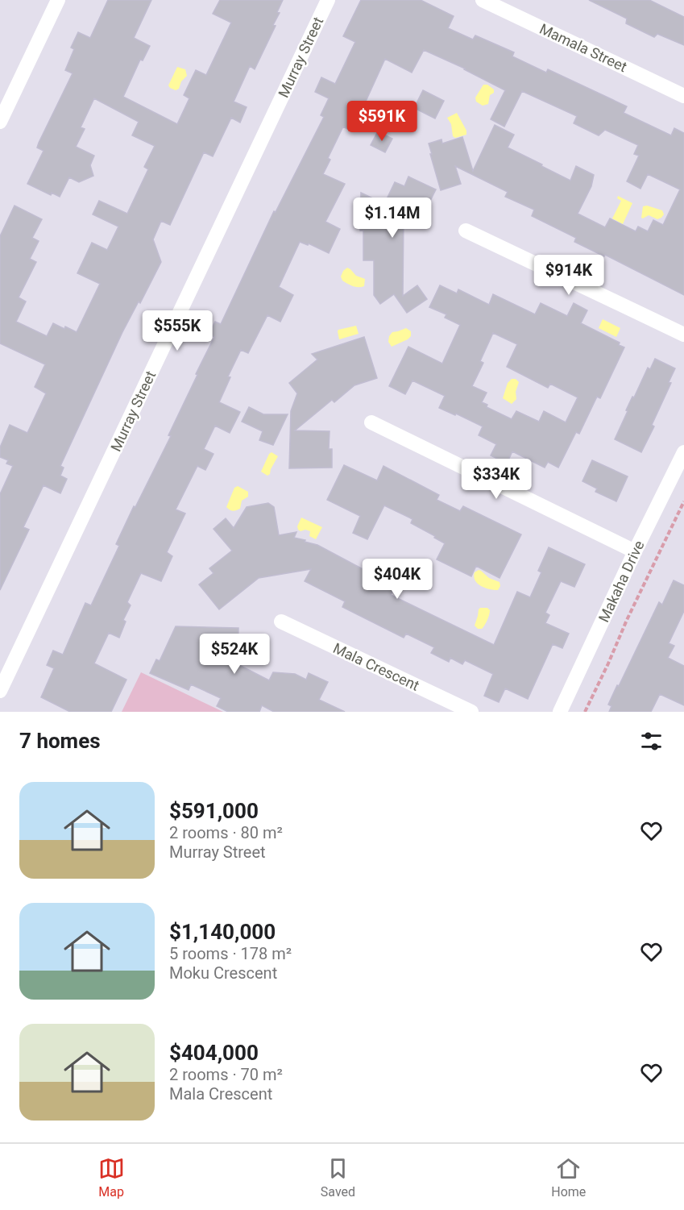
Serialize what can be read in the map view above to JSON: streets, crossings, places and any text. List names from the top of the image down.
{
  "streets": {
    "street": [
      "Mamala Street",
      "Murray Street",
      "Makaha Drive",
      "Mala Crescent"
    ]
  },
  "page": {
    "price": [
      "$591K",
      "$1.14M",
      "$914K",
      "$555K",
      "$334K",
      "$404K",
      "$524K"
    ],
    "heading": "7 homes",
    "list": [
      {
        "name": "$591,000",
        "note": "2 rooms · 80 m² · Murray Street"
      },
      {
        "name": "$1,140,000",
        "note": "5 rooms · 178 m² · Moku Crescent"
      },
      {
        "name": "$404,000",
        "note": "2 rooms · 70 m² · Mala Crescent"
      }
    ],
    "tabs": ["Map", "Saved", "Home"]
  }
}
